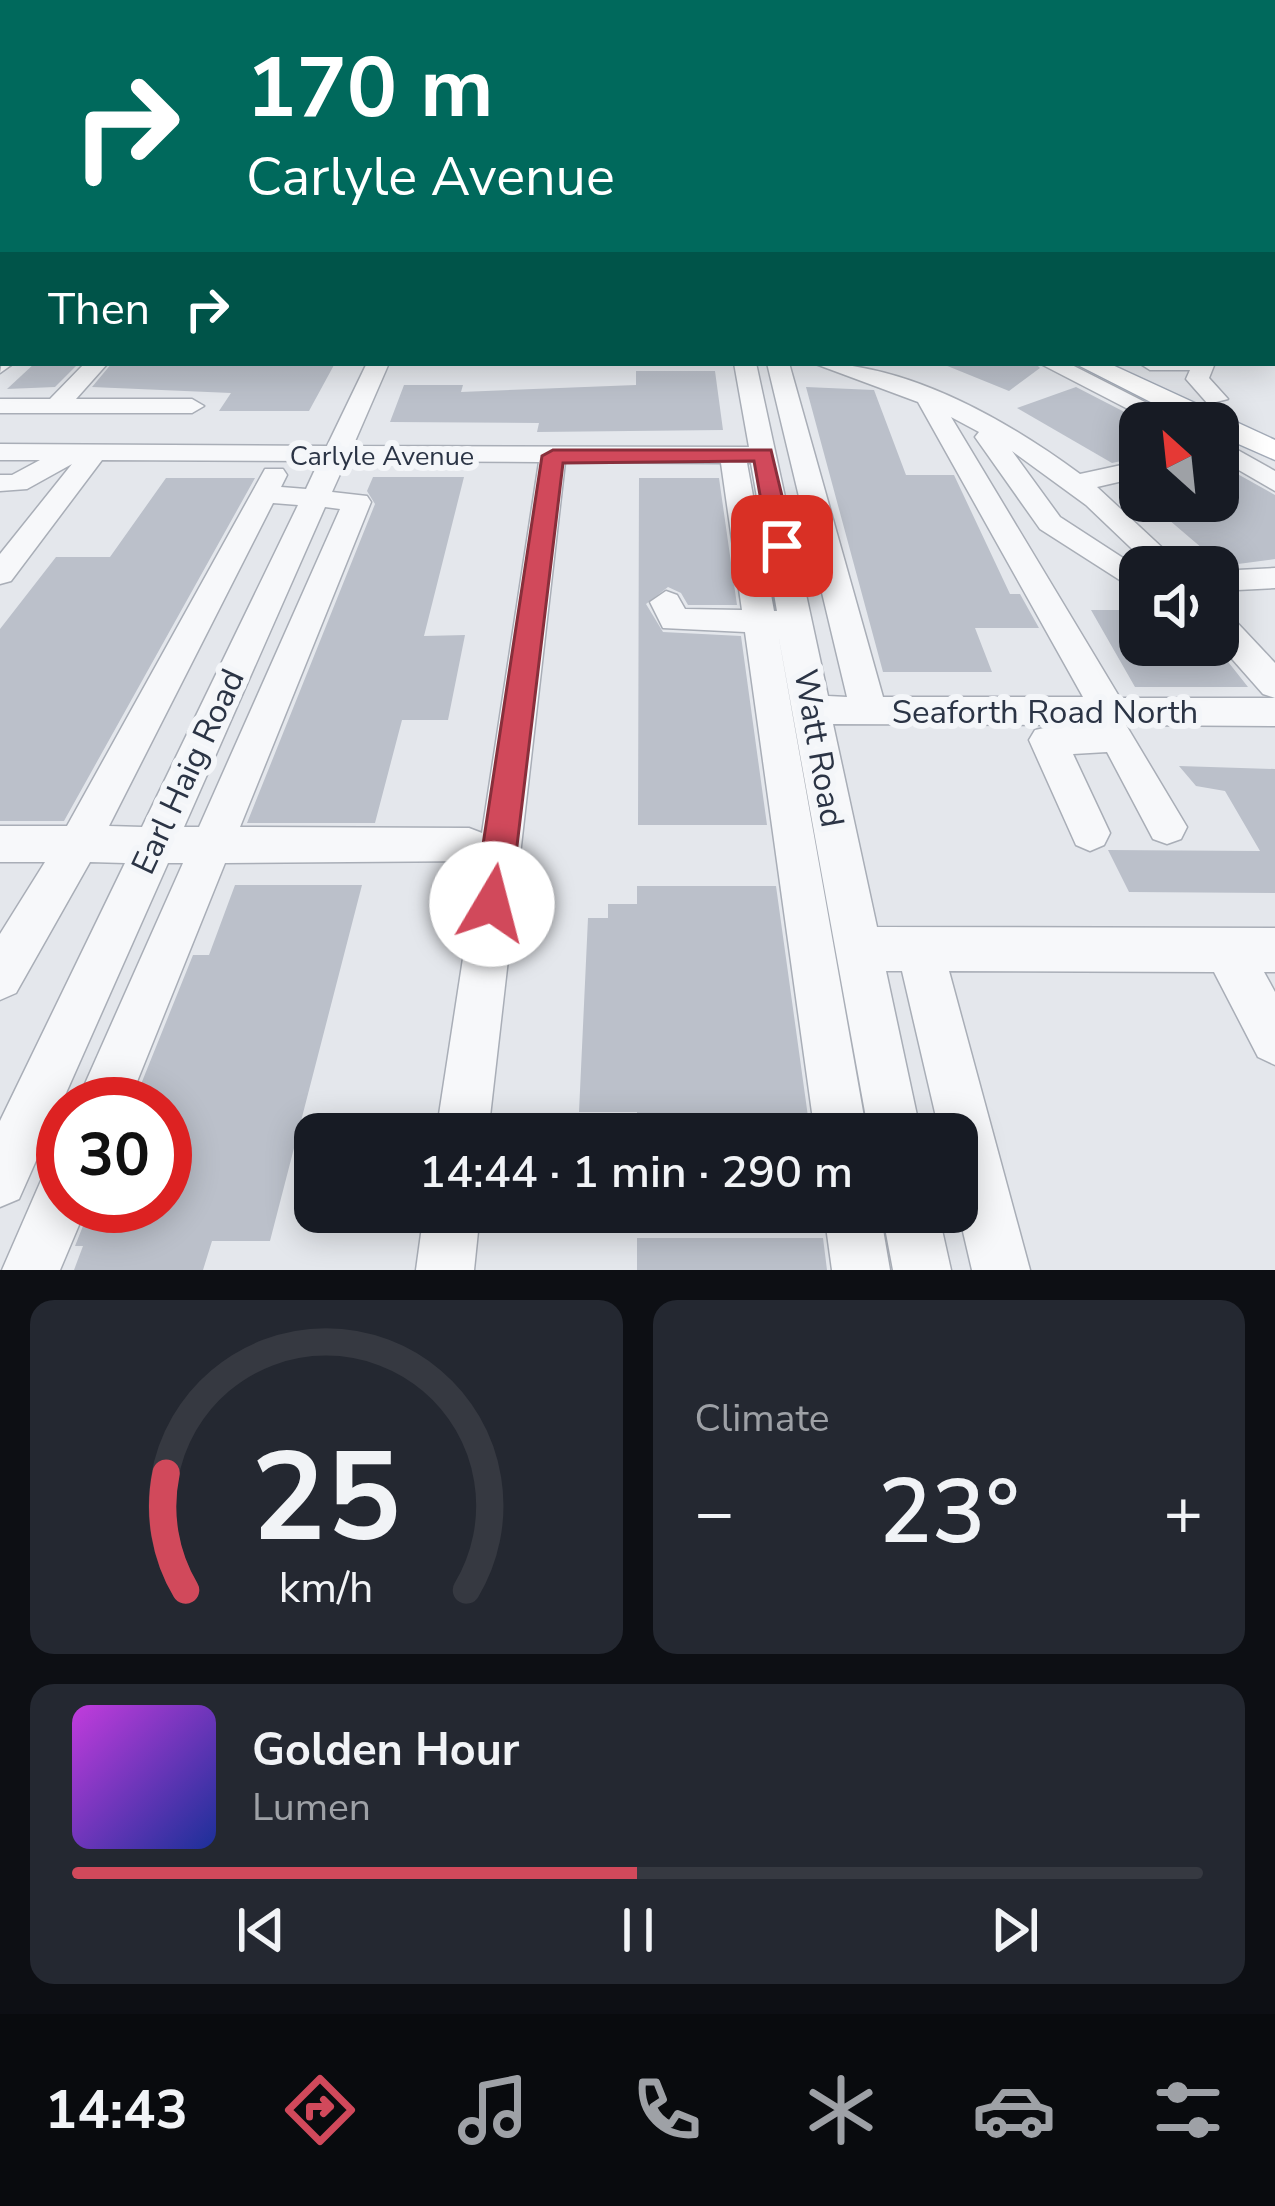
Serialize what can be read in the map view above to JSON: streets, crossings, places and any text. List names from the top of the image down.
{
  "streets": {
    "street": [
      "Carlyle Avenue",
      "Seaforth Road North",
      "Watt Road",
      "Earl Haig Road"
    ]
  },
  "crossings": [
    ["Carlyle Avenue", "Earl Haig Road"],
    ["Seaforth Road North", "Watt Road"]
  ],
  "north": "top left",
  "page": {
    "turn": ["170 m", "Carlyle Avenue"],
    "then": "Then",
    "limit": "30",
    "trip": "14:44 · 1 min · 290 m",
    "tile": "Climate",
    "heat": ["−", "23°", "+"],
    "song": ["Golden Hour", "Lumen"],
    "tabs": "14:43",
    "gauge": ["25", "km/h"]
  }
}
